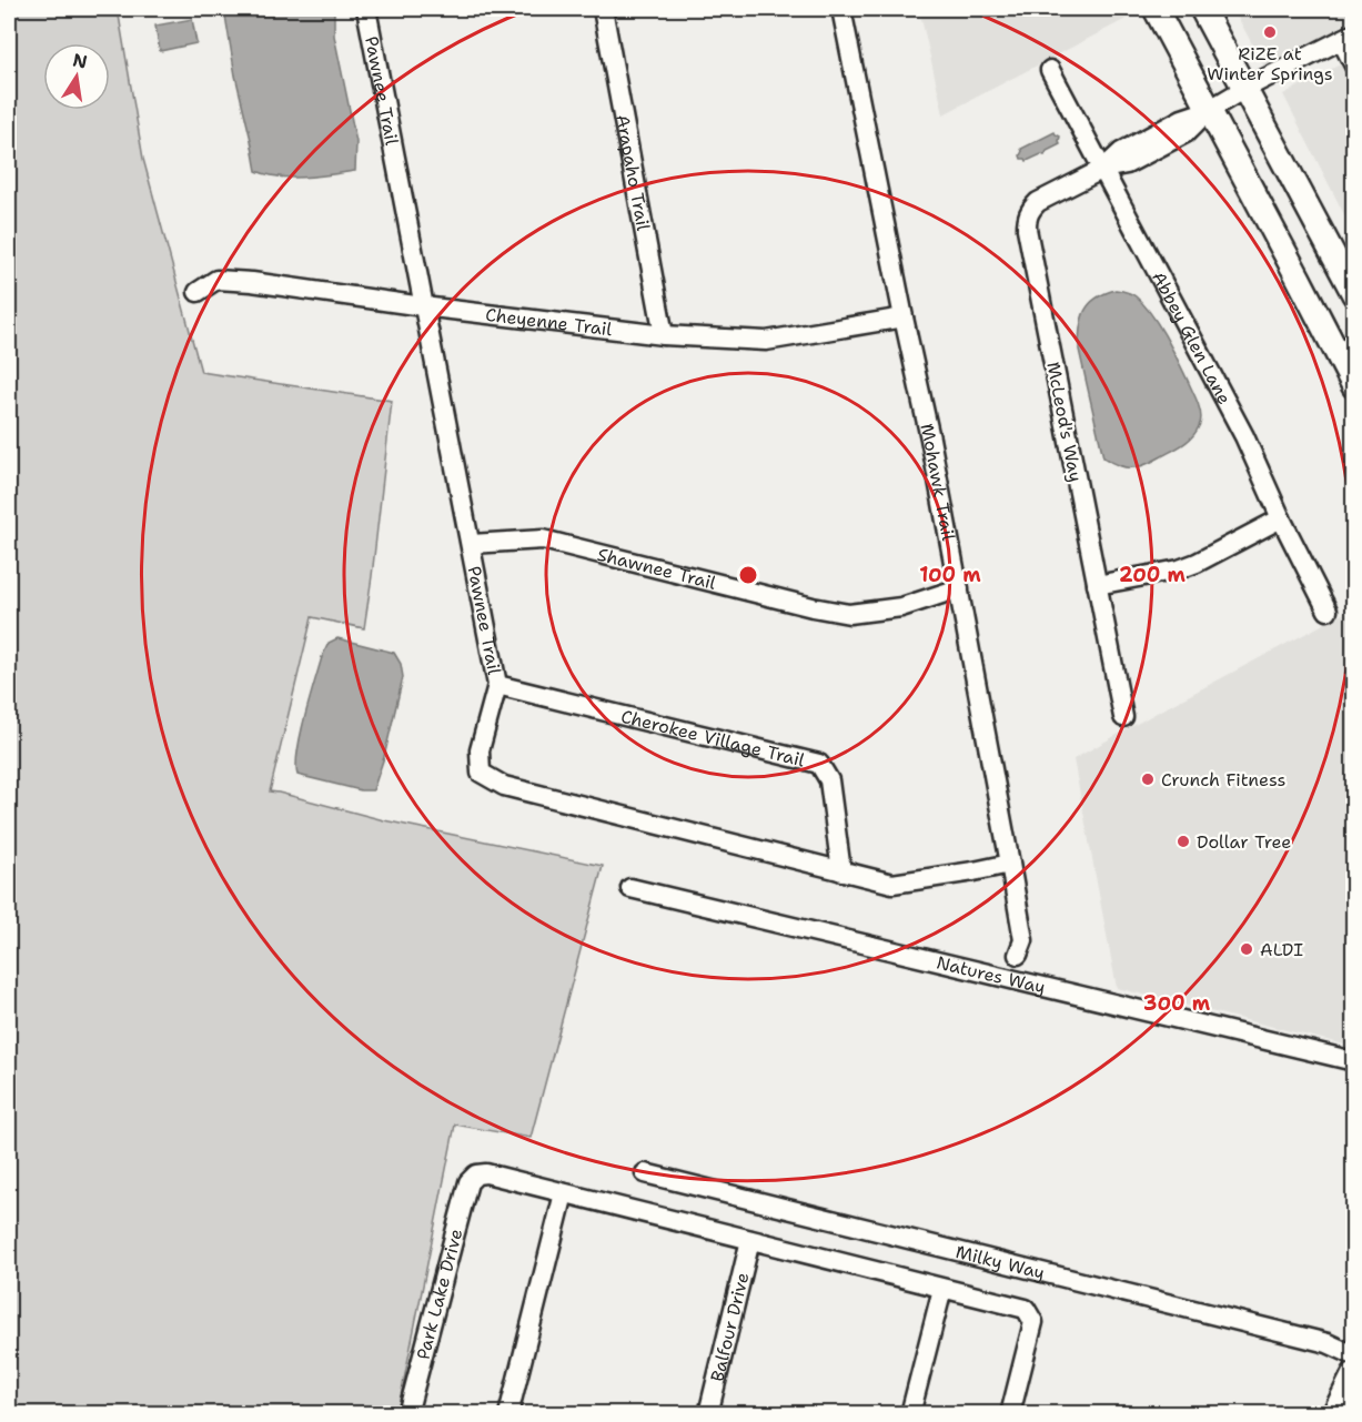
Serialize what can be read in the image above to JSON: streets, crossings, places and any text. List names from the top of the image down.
{
  "streets": {
    "street": [
      "Pawnee Trail",
      "Arapaho Trail",
      "Cheyenne Trail",
      "Abbey Glen Lane",
      "McLeod's Way",
      "Mohawk Trail",
      "Shawnee Trail",
      "Cherokee Village Trail",
      "Natures Way",
      "Milky Way",
      "Park Lake Drive",
      "Balfour Drive"
    ]
  },
  "crossings": [
    ["Pawnee Trail", "Cheyenne Trail"],
    ["Pawnee Trail", "Mohawk Trail"],
    ["Pawnee Trail", "Shawnee Trail"],
    ["Pawnee Trail", "Cherokee Village Trail"],
    ["Arapaho Trail", "Cheyenne Trail"],
    ["Cheyenne Trail", "Mohawk Trail"],
    ["Abbey Glen Lane", "McLeod's Way"],
    ["Mohawk Trail", "Shawnee Trail"]
  ],
  "places": [
    "RiZE at Winter Springs",
    "Crunch Fitness",
    "Dollar Tree",
    "ALDI"
  ],
  "north": "top",
  "rings": ["100 m", "200 m", "300 m"]
}
